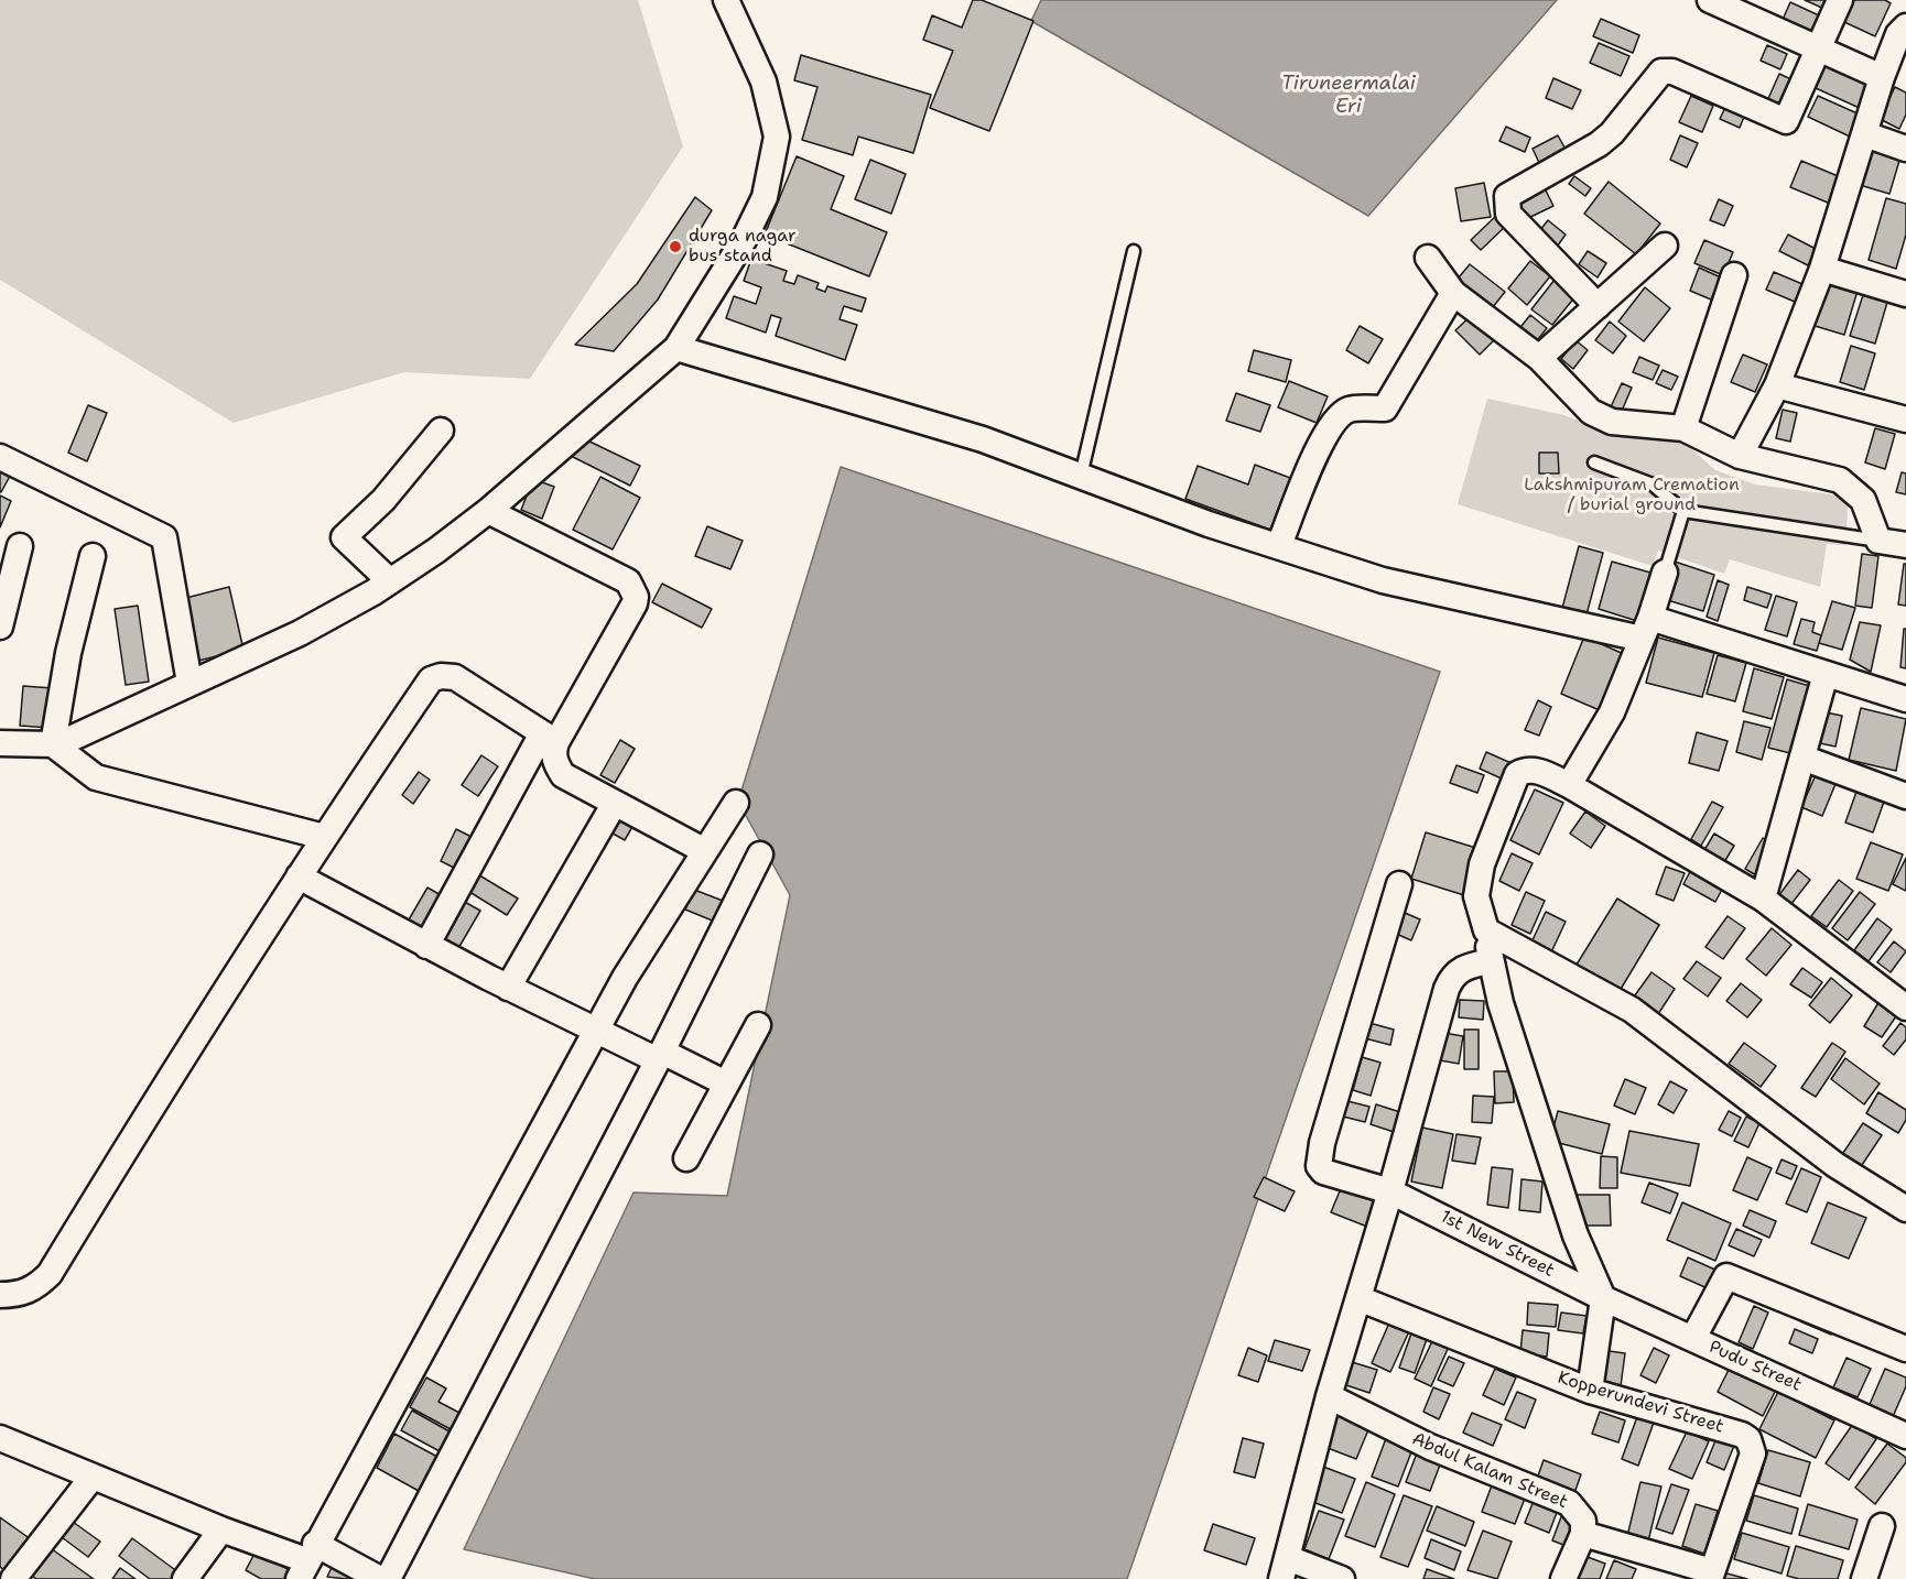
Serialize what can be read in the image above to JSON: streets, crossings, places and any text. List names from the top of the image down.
{
  "streets": {
    "street": [
      "1st New Street",
      "Pudu Street",
      "Kopperundevi Street",
      "Abdul Kalam Street"
    ]
  },
  "crossings": [
    ["1st New Street", "Pudu Street"]
  ],
  "water": ["Tiruneermalai Eri"],
  "parks": ["Lakshmipuram Cremation / burial ground"],
  "places": ["durga nagar bus stand"]
}
